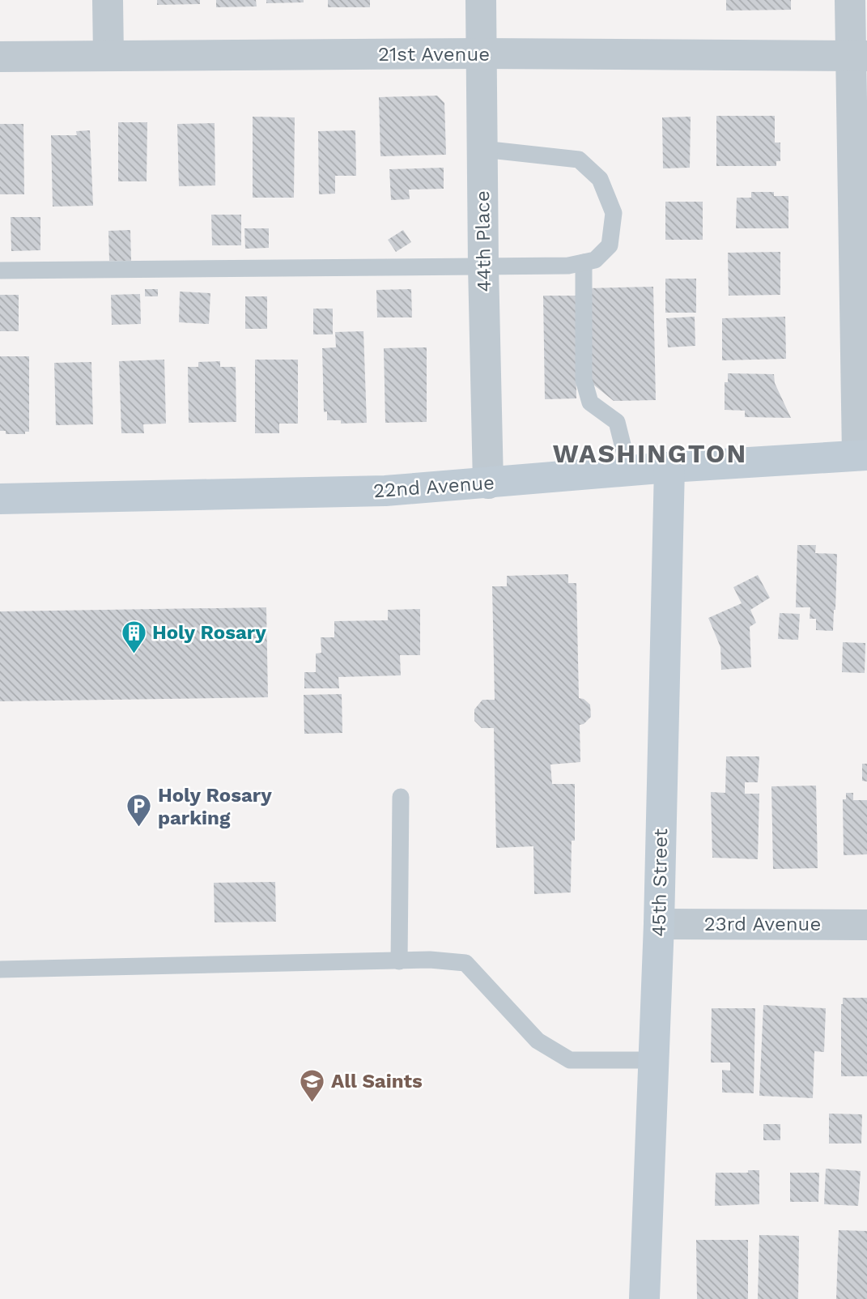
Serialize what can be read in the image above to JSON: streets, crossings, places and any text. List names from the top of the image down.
{
  "streets": {
    "street": [
      "21st Avenue",
      "44th Place",
      "22nd Avenue",
      "45th Street",
      "23rd Avenue"
    ]
  },
  "crossings": [
    ["21st Avenue", "44th Place"],
    ["44th Place", "22nd Avenue"],
    ["22nd Avenue", "45th Street"],
    ["45th Street", "23rd Avenue"]
  ],
  "districts": ["WASHINGTON"],
  "places": {
    "building": ["Holy Rosary"],
    "parking": ["Holy Rosary parking"],
    "school or university": ["All Saints"]
  }
}
